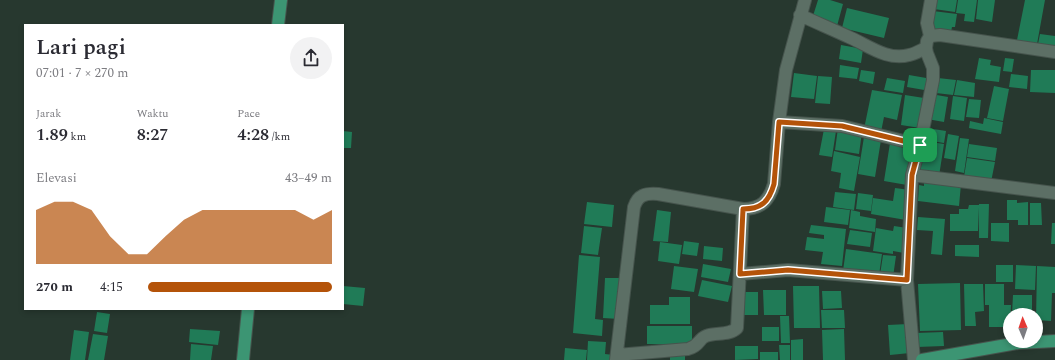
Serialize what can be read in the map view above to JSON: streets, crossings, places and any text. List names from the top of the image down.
{
  "north": "top",
  "page": {
    "heading": ["Lari pagi", "07:01 · 7 × 270 m"],
    "stats": [
      ["Jarak", "1.89 km"],
      ["Waktu", "8:27"],
      ["Pace", "4:28 /km"]
    ],
    "chart": ["Elevasi", "43–49 m"],
    "list": [
      {
        "name": "270 m",
        "note": "4:15"
      }
    ]
  }
}
